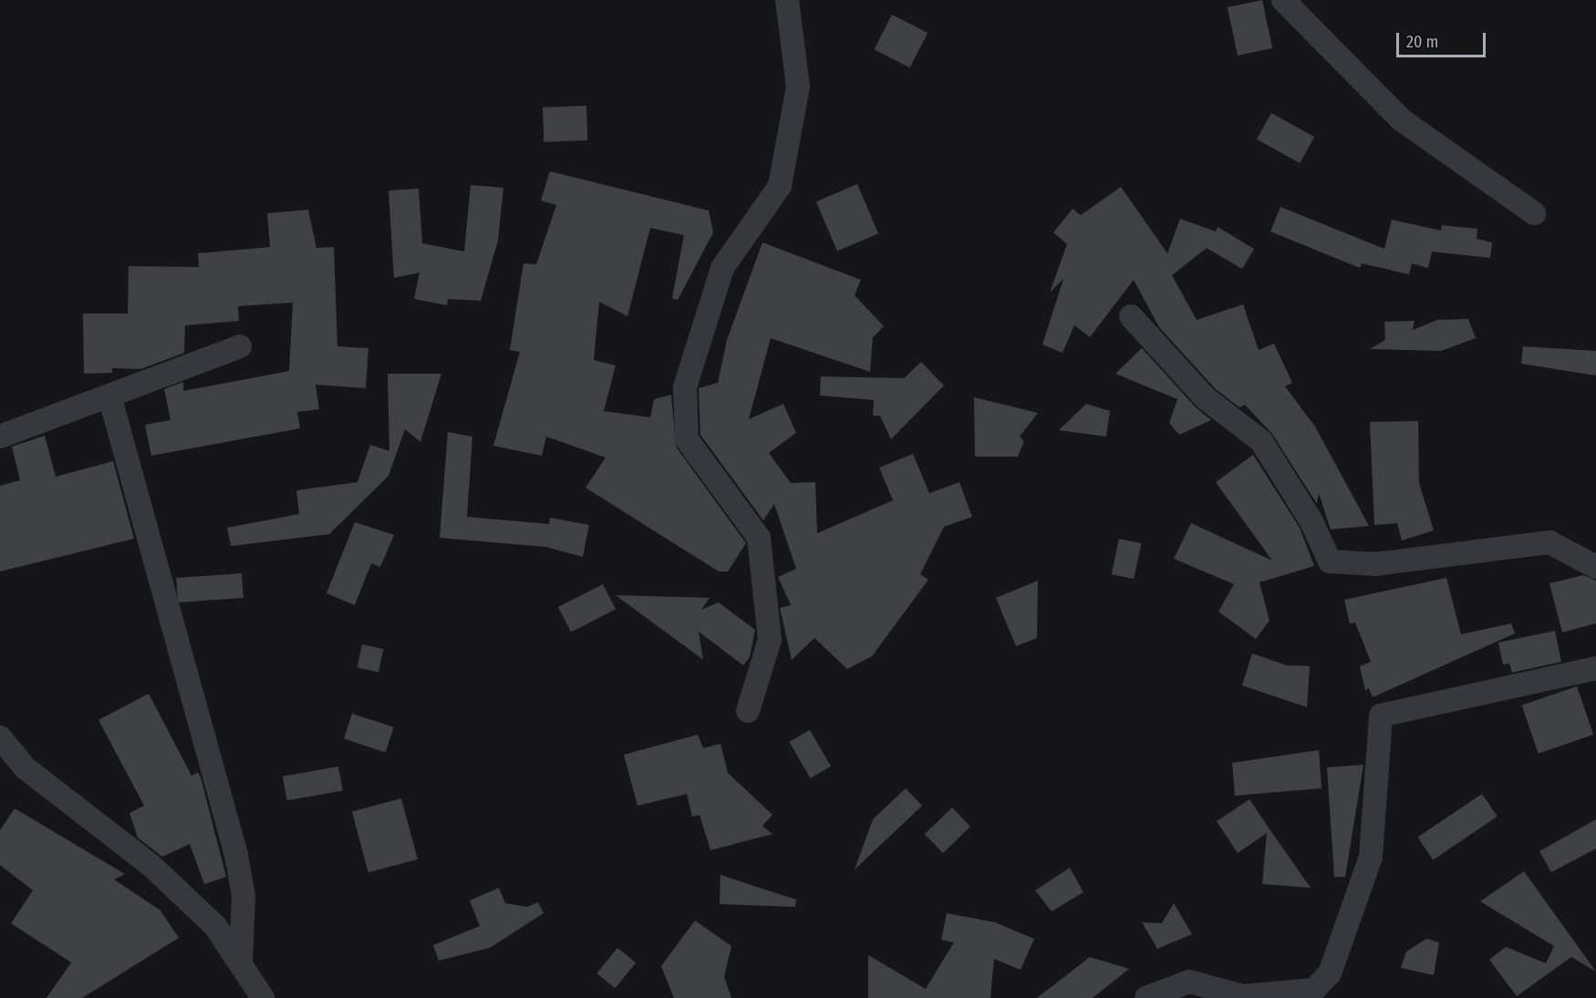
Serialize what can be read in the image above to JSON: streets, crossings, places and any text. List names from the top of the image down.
{
  "scale_bar": "20 m"
}
